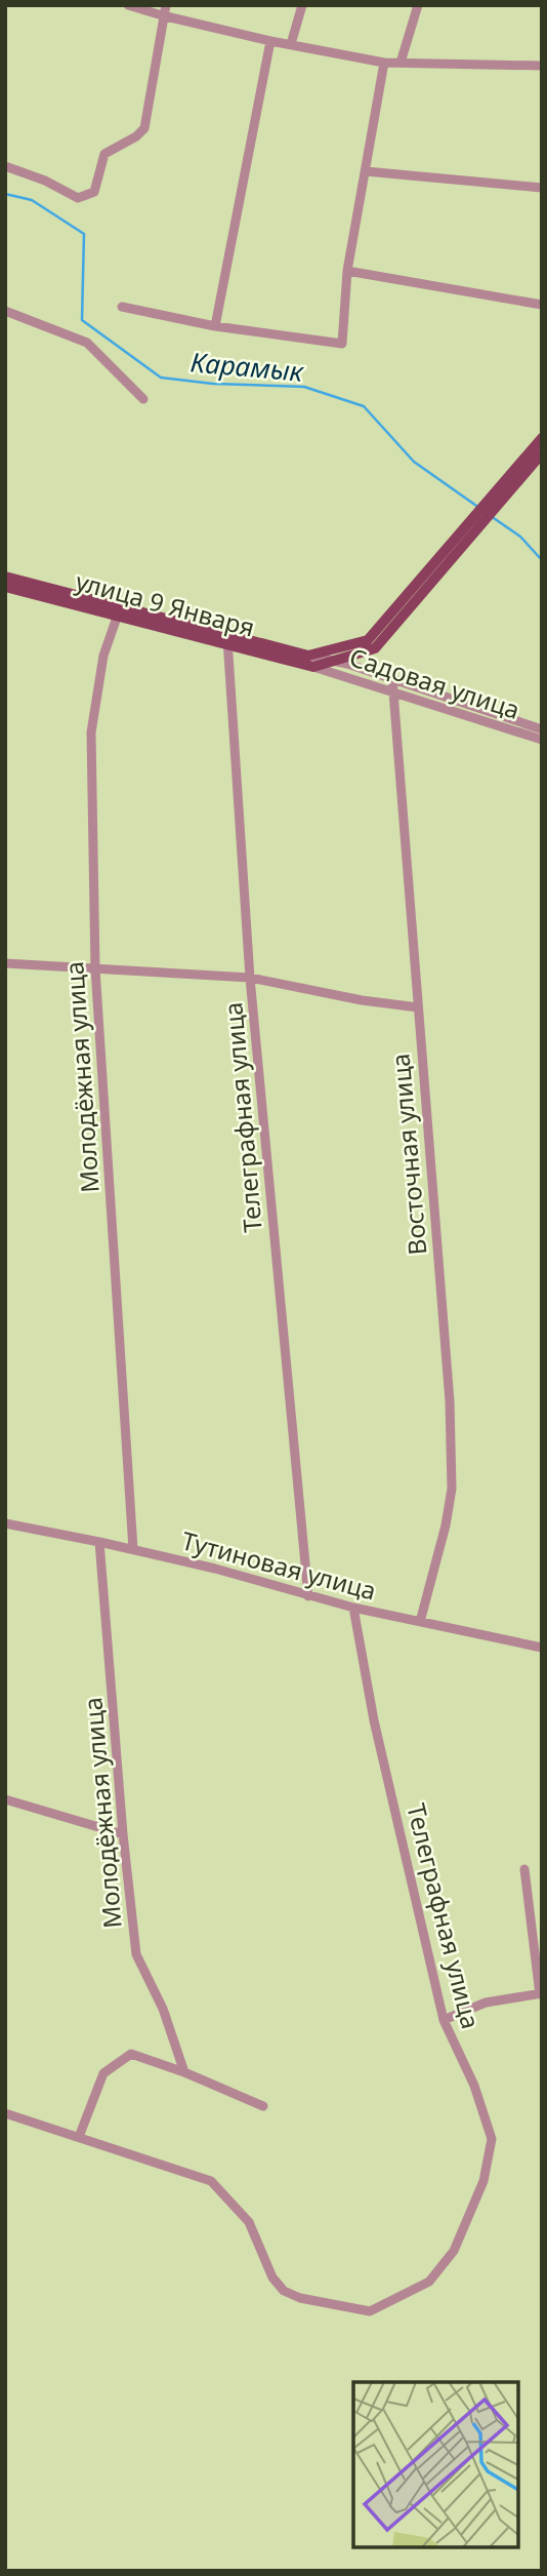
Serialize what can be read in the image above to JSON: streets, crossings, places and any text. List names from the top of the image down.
{
  "streets": {
    "main road": ["улица 9 Января"],
    "street": [
      "Садовая улица",
      "Молодёжная улица",
      "Телеграфная улица",
      "Восточная улица",
      "Тутиновая улица"
    ]
  },
  "crossings": [
    ["улица 9 Января", "Садовая улица"],
    ["улица 9 Января", "Молодёжная улица"],
    ["улица 9 Января", "Телеграфная улица"],
    ["Садовая улица", "Восточная улица"],
    ["Молодёжная улица", "Тутиновая улица"],
    ["Телеграфная улица", "Тутиновая улица"],
    ["Восточная улица", "Тутиновая улица"]
  ],
  "water": ["Карамык"]
}
